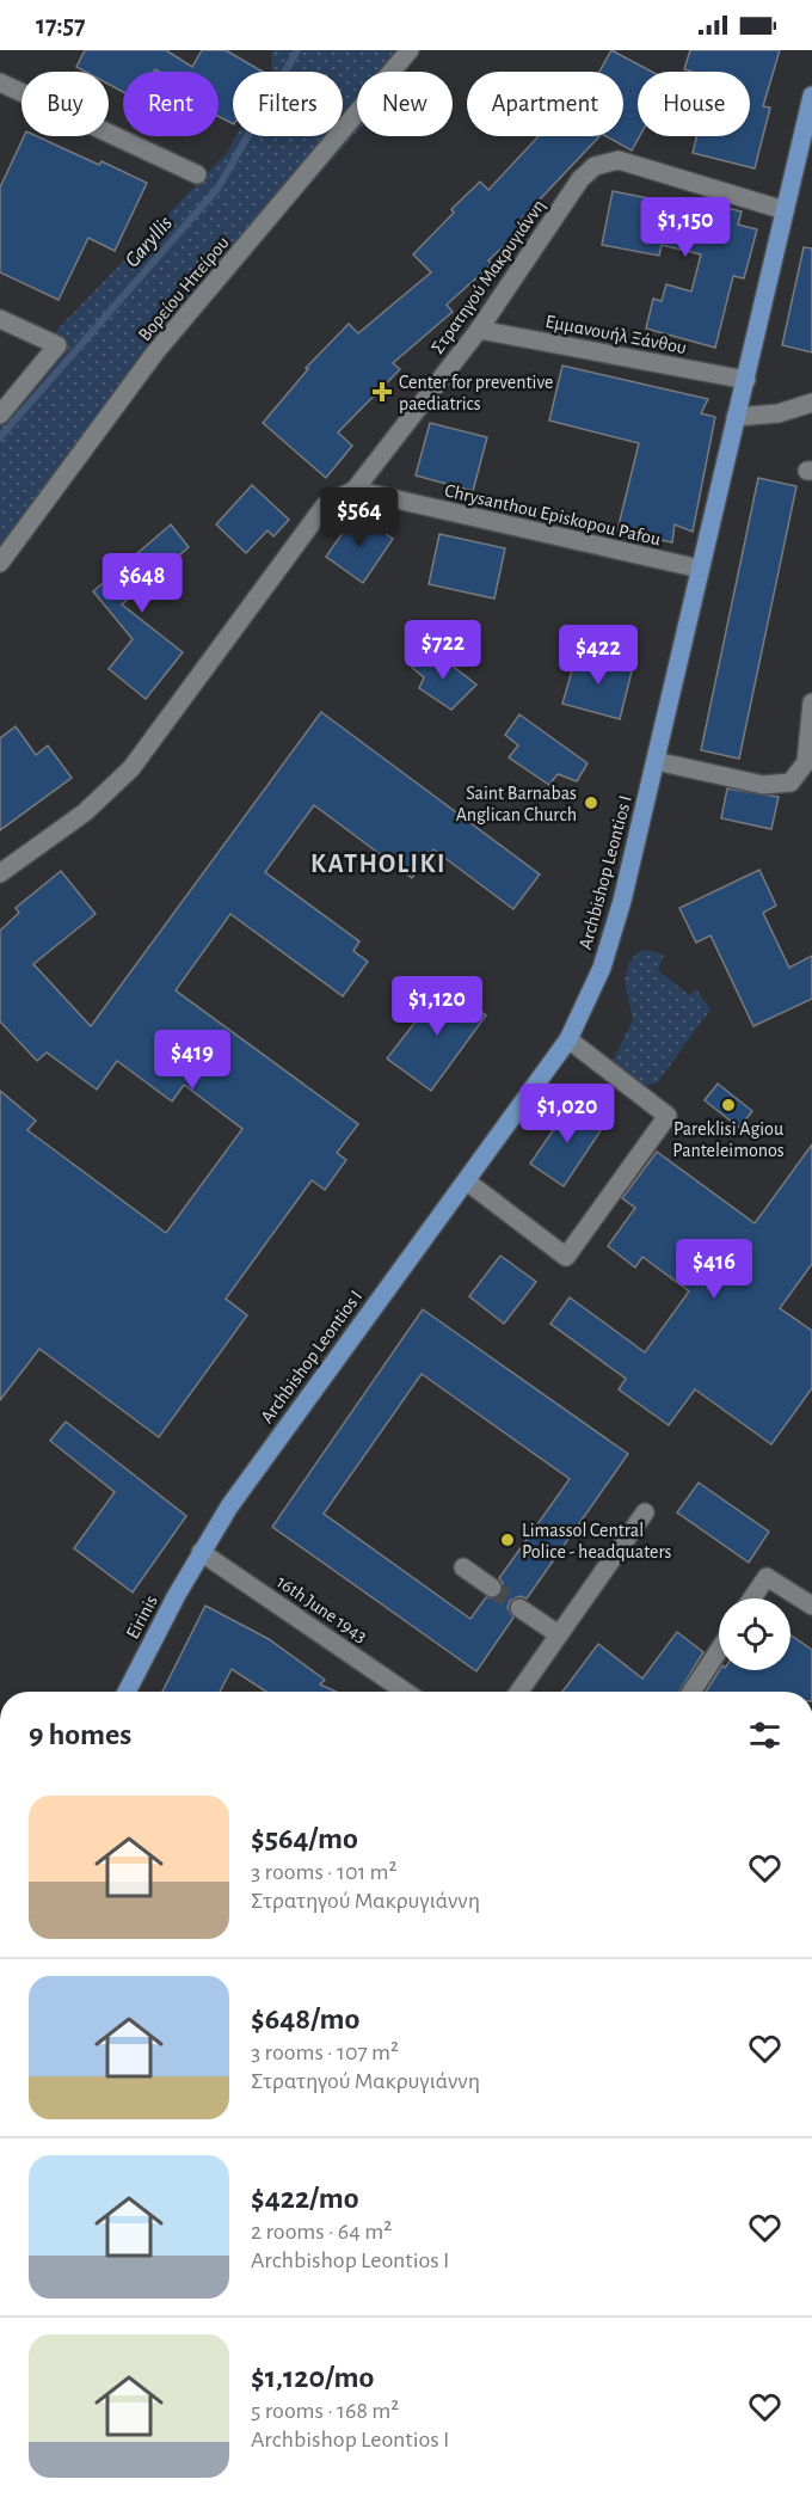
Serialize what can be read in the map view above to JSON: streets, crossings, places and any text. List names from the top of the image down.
{
  "streets": {
    "main road": ["Archbishop Leontios I", "Eirinis"],
    "street": [
      "Στρατηγού Μακρυγιάννη",
      "Βορείου Ηπείρου",
      "Εμμανουήλ Ξάνθου",
      "Chrysanthou Episkopou Pafou",
      "16th June 1943"
    ]
  },
  "crossings": [
    ["Στρατηγού Μακρυγιάννη", "Εμμανουήλ Ξάνθου"],
    ["Στρατηγού Μακρυγιάννη", "Chrysanthou Episkopou Pafou"],
    ["Στρατηγού Μακρυγιάννη", "Archbishop Leontios I"],
    ["Εμμανουήλ Ξάνθου", "Archbishop Leontios I"],
    ["Chrysanthou Episkopou Pafou", "Archbishop Leontios I"],
    ["Archbishop Leontios I", "16th June 1943"],
    ["Archbishop Leontios I", "Eirinis"],
    ["16th June 1943", "Eirinis"]
  ],
  "districts": ["KATHOLIKI"],
  "water": ["Garyllis"],
  "places": {
    "health": ["Center for preventive paediatrics"],
    "other": ["Saint Barnabas Anglican Church", "Pareklisi Agiou Panteleimonos", "Limassol Central Police - headquaters"]
  },
  "page": {
    "status": "17:57",
    "chip": [
      "Buy",
      "Rent",
      "Filters",
      "New",
      "Apartment",
      "House"
    ],
    "price": [
      "$1,150",
      "$564",
      "$648",
      "$722",
      "$422",
      "$1,120",
      "$419",
      "$1,020",
      "$416"
    ],
    "heading": "9 homes",
    "list": [
      {
        "name": "$564/mo",
        "note": "3 rooms · 101 m² · Στρατηγού Μακρυγιάννη"
      },
      {
        "name": "$648/mo",
        "note": "3 rooms · 107 m² · Στρατηγού Μακρυγιάννη"
      },
      {
        "name": "$422/mo",
        "note": "2 rooms · 64 m² · Archbishop Leontios I"
      },
      {
        "name": "$1,120/mo",
        "note": "5 rooms · 168 m² · Archbishop Leontios I"
      }
    ]
  }
}
